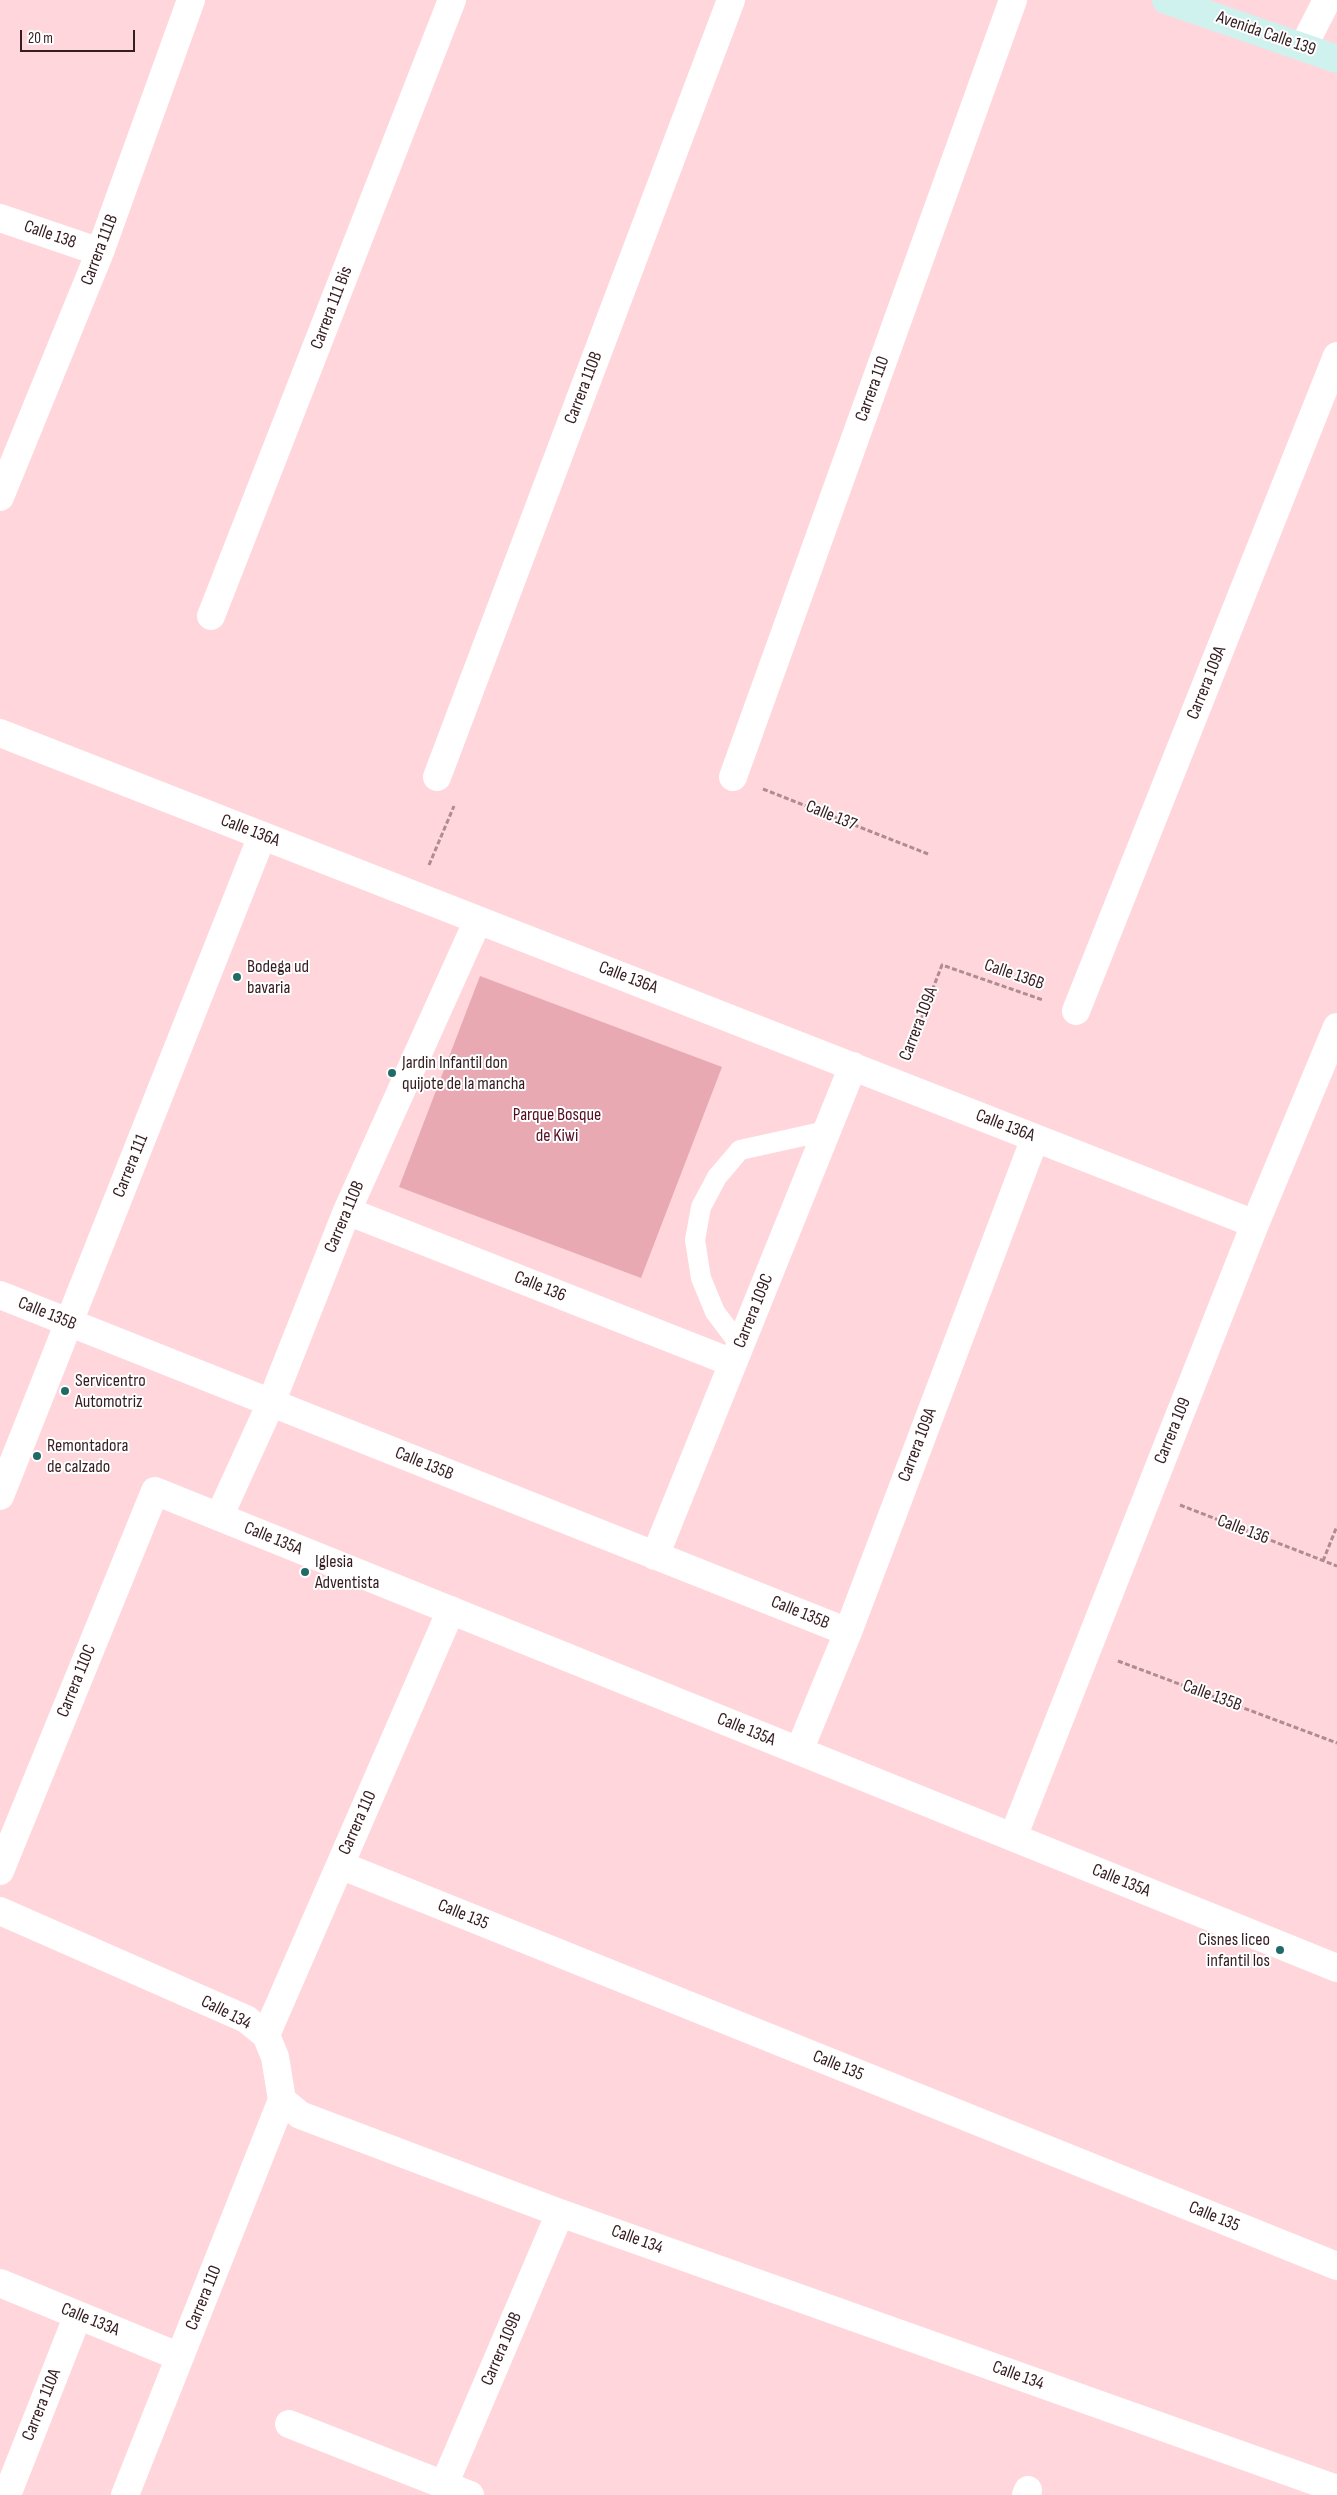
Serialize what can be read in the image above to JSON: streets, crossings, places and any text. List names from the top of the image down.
{
  "streets": {
    "main road": ["Avenida Calle 139"],
    "street": [
      "Calle 138",
      "Carrera 111B",
      "Carrera 111 Bis",
      "Carrera 110B",
      "Carrera 110",
      "Carrera 109A",
      "Calle 136A",
      "Carrera 111",
      "Calle 136",
      "Carrera 109C",
      "Calle 135B",
      "Carrera 109",
      "Calle 135A",
      "Carrera 110C",
      "Calle 135",
      "Calle 134",
      "Calle 133A",
      "Carrera 109B",
      "Carrera 110A"
    ],
    "path": ["Calle 137", "Calle 136B"]
  },
  "crossings": [
    ["Calle 138", "Carrera 111B"],
    ["Carrera 110B", "Calle 136A"],
    ["Carrera 110B", "Calle 136"],
    ["Carrera 110B", "Calle 135B"],
    ["Carrera 110B", "Calle 135A"],
    ["Carrera 110", "Calle 137"],
    ["Carrera 110", "Calle 135A"],
    ["Carrera 110", "Calle 135"],
    ["Carrera 110", "Calle 134"],
    ["Carrera 110", "Calle 133A"],
    ["Carrera 109A", "Calle 136A"],
    ["Carrera 109A", "Calle 136B"],
    ["Carrera 109A", "Calle 135B"],
    ["Carrera 109A", "Calle 135A"],
    ["Calle 136A", "Carrera 111"],
    ["Calle 136A", "Carrera 109C"],
    ["Calle 136A", "Carrera 109"],
    ["Carrera 111", "Calle 135B"],
    ["Calle 136", "Carrera 109C"],
    ["Calle 136", "Carrera 109"],
    ["Carrera 109C", "Calle 135B"],
    ["Calle 135B", "Carrera 109"],
    ["Carrera 109", "Calle 135A"],
    ["Calle 135A", "Carrera 110C"],
    ["Calle 134", "Carrera 109B"],
    ["Calle 133A", "Carrera 110A"]
  ],
  "parks": ["Parque Bosque de Kiwi"],
  "places": [
    "Bodega ud bavaria",
    "Jardin Infantil don quijote de la mancha",
    "Servicentro Automotriz",
    "Remontadora de calzado",
    "Iglesia Adventista",
    "Cisnes liceo infantil los"
  ],
  "scale_bar": "20 m"
}
